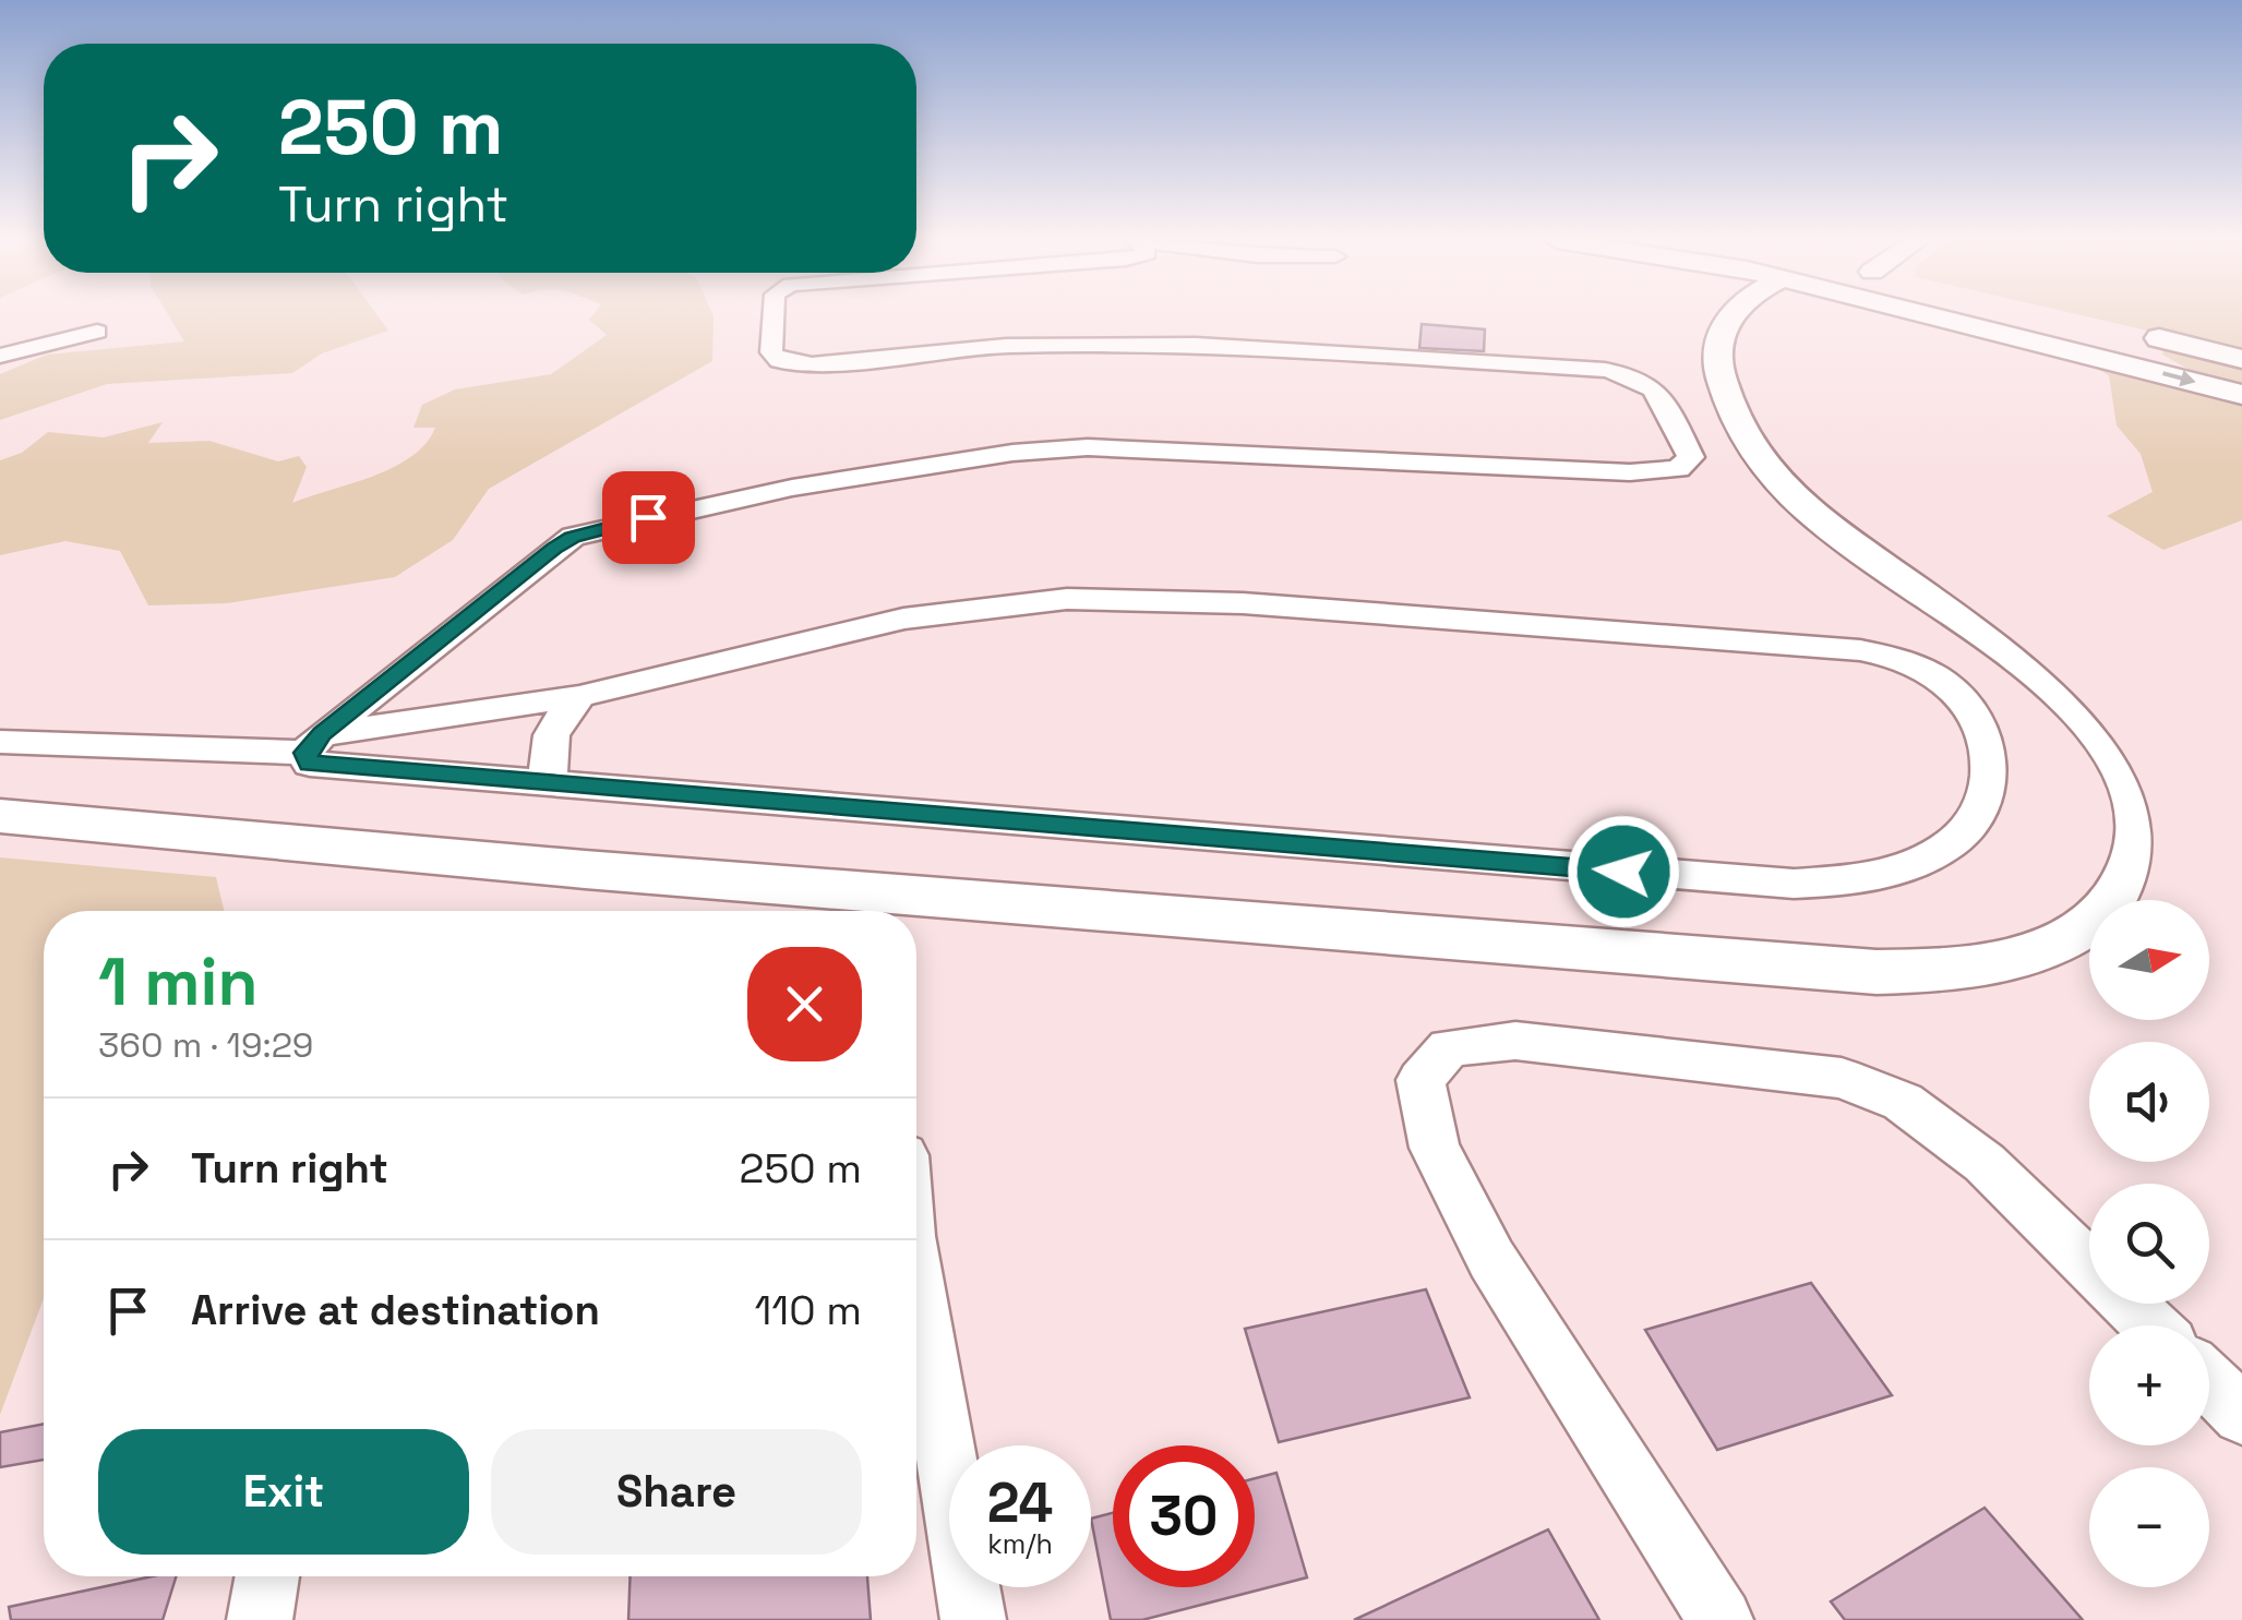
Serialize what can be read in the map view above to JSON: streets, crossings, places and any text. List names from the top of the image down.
{
  "north": "right",
  "page": {
    "turn": ["250 m", "Turn right"],
    "map_buttons": ["+", "−"],
    "heading": ["1 min", "360 m · 19:29"],
    "list": [
      {
        "name": "Turn right",
        "value": "250 m"
      },
      {
        "name": "Arrive at destination",
        "value": "110 m"
      }
    ],
    "buttons": ["Exit", "Share"],
    "speed": "24 km/h",
    "limit": "30"
  }
}
